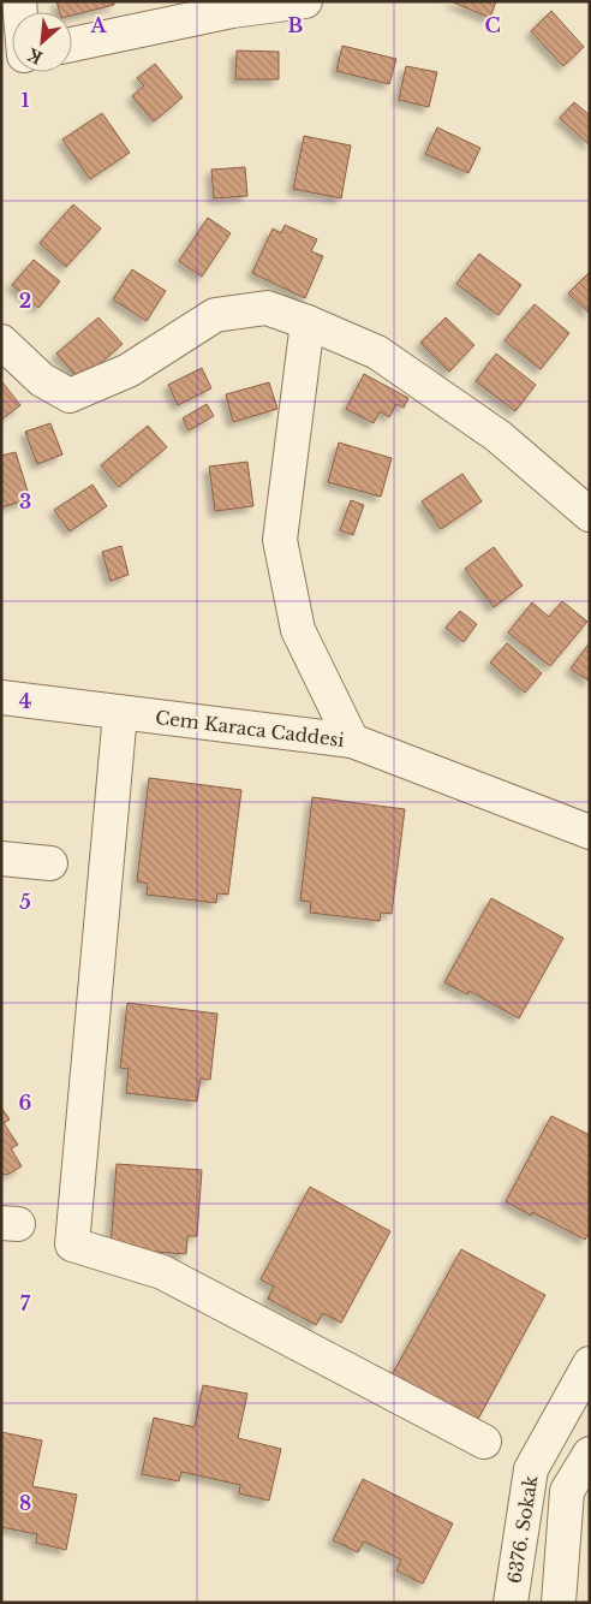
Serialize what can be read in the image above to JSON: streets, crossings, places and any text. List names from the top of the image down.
{
  "streets": {
    "street": ["Cem Karaca Caddesi", "6376. Sokak"]
  },
  "north": "bottom left",
  "grid": {
    "columns": ["A", "B", "C"],
    "rows": [
      "1",
      "2",
      "3",
      "4",
      "5",
      "6",
      "7",
      "8"
    ]
  }
}
